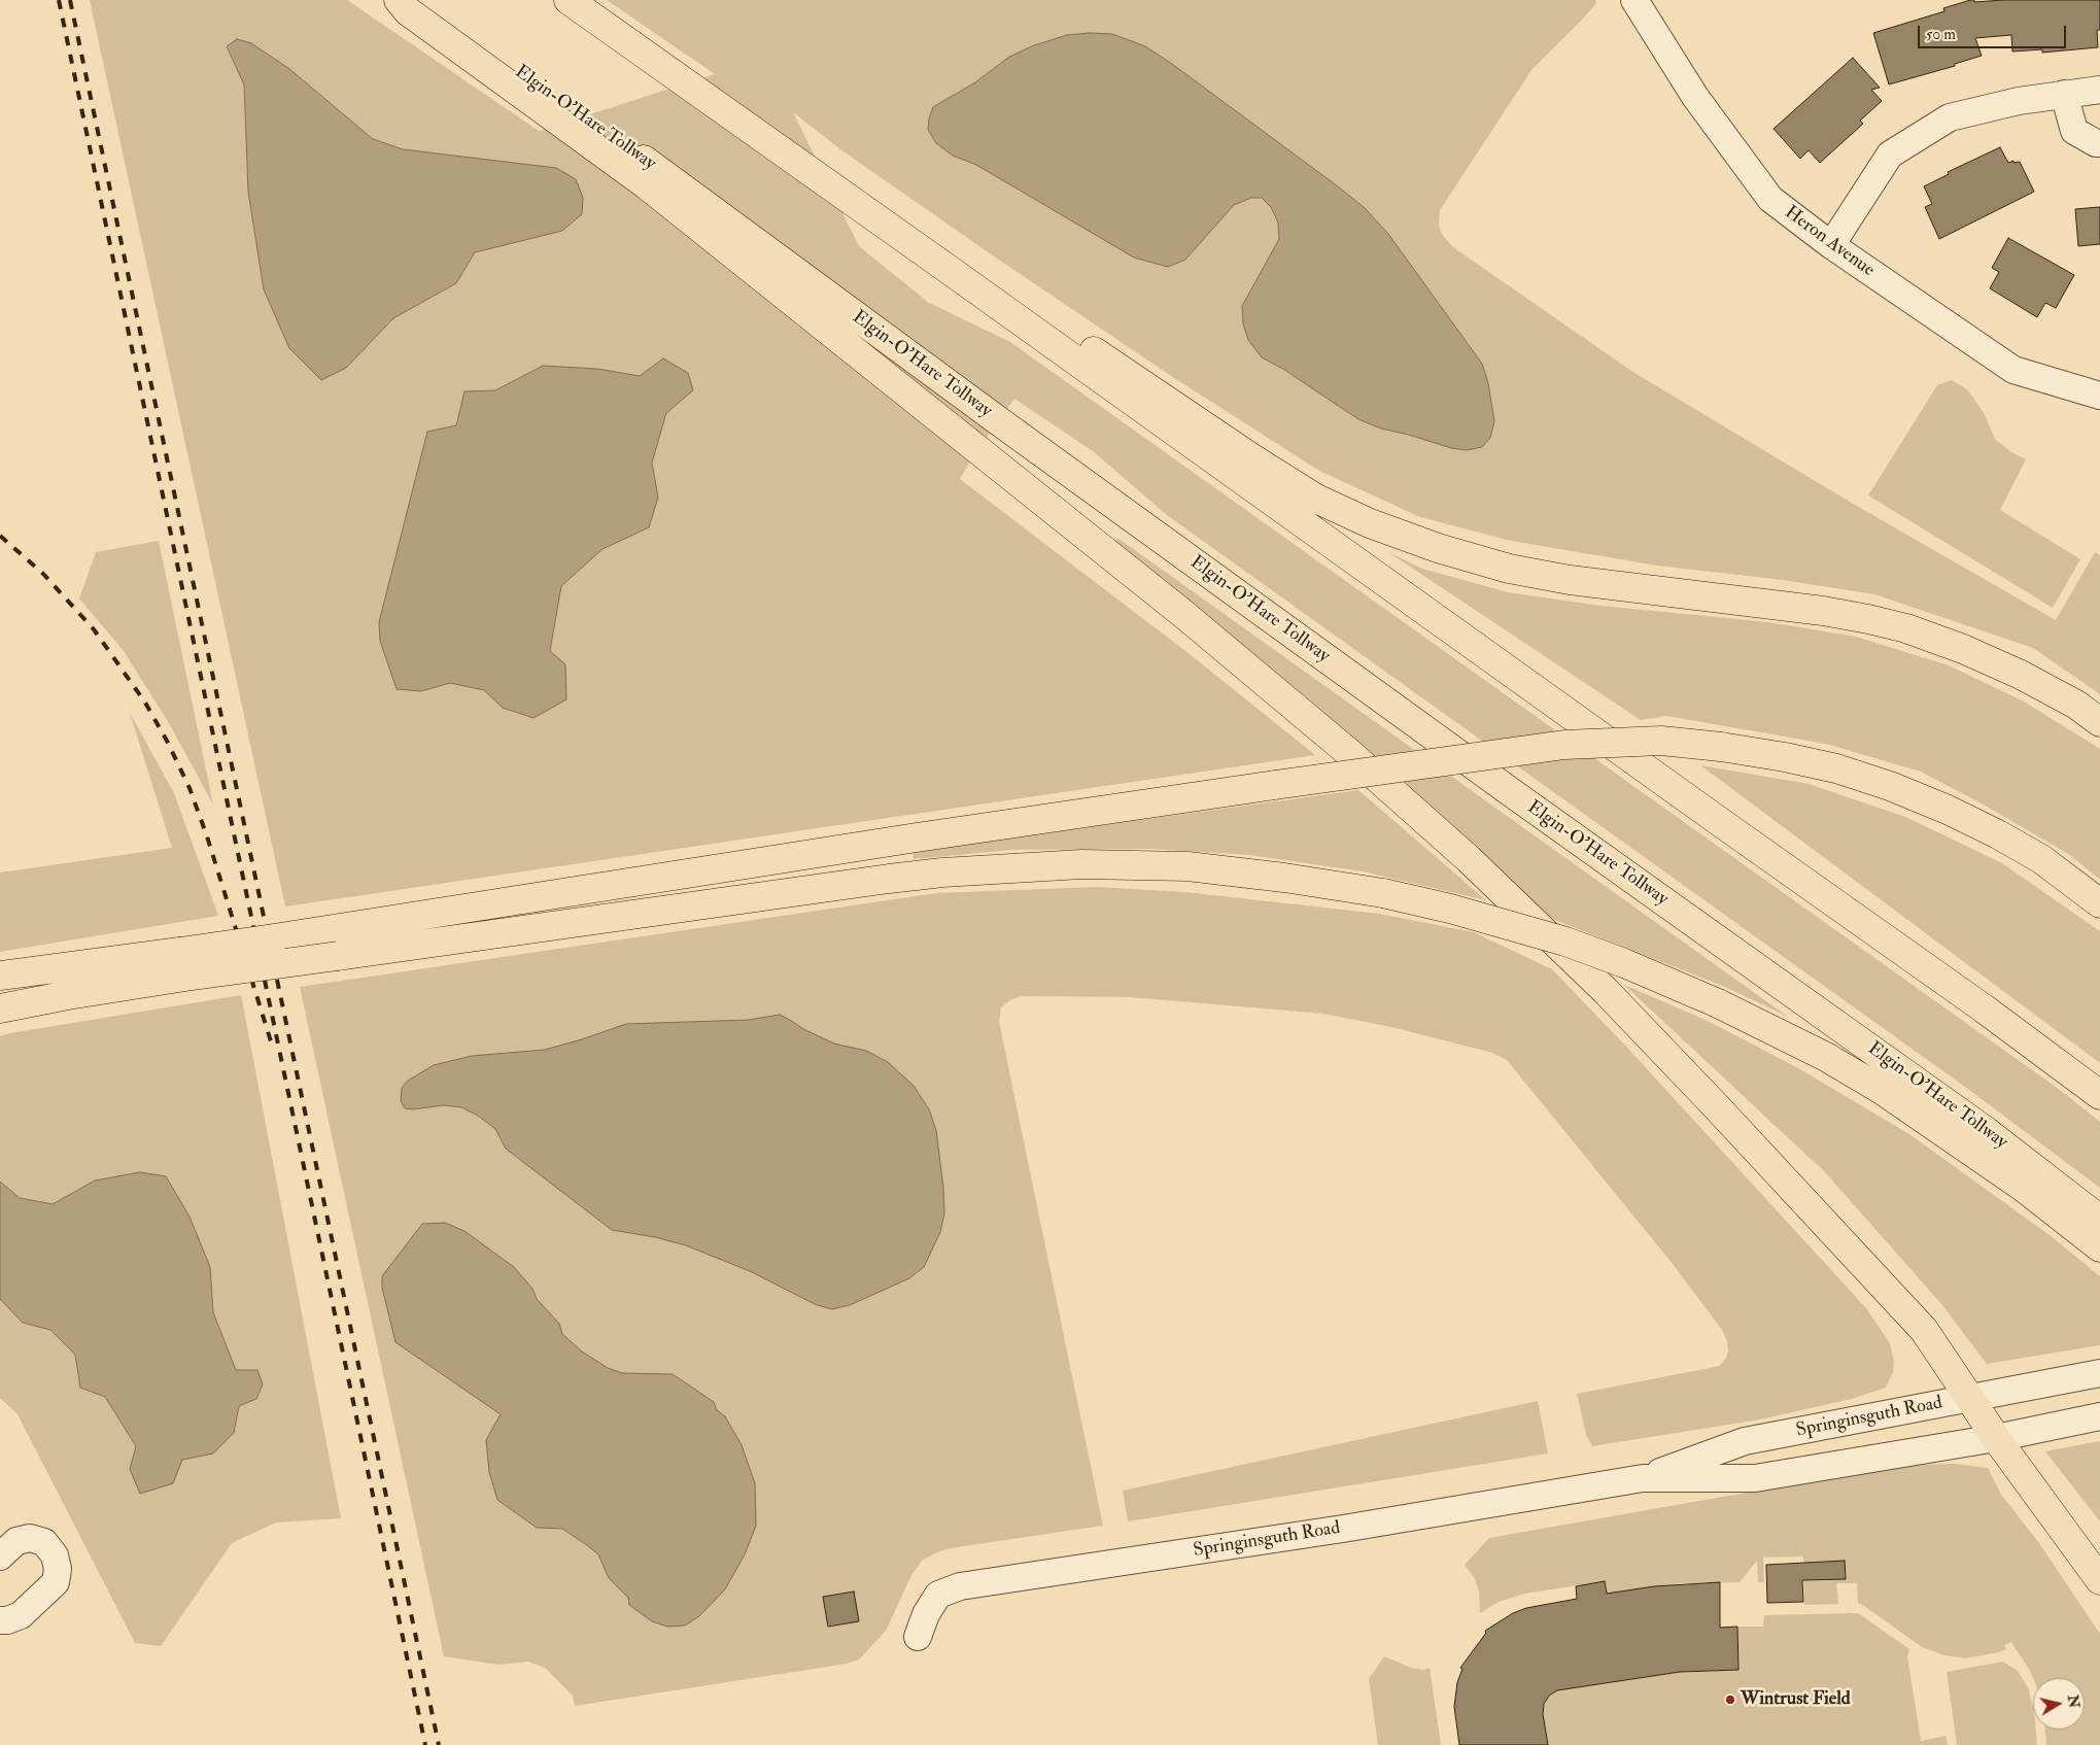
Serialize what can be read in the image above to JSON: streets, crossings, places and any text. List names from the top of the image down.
{
  "streets": {
    "main road": ["Elgin-O'Hare Tollway"],
    "street": ["Heron Avenue", "Springinsguth Road"]
  },
  "places": ["Wintrust Field"],
  "scale_bar": "50 m",
  "north": "right"
}
